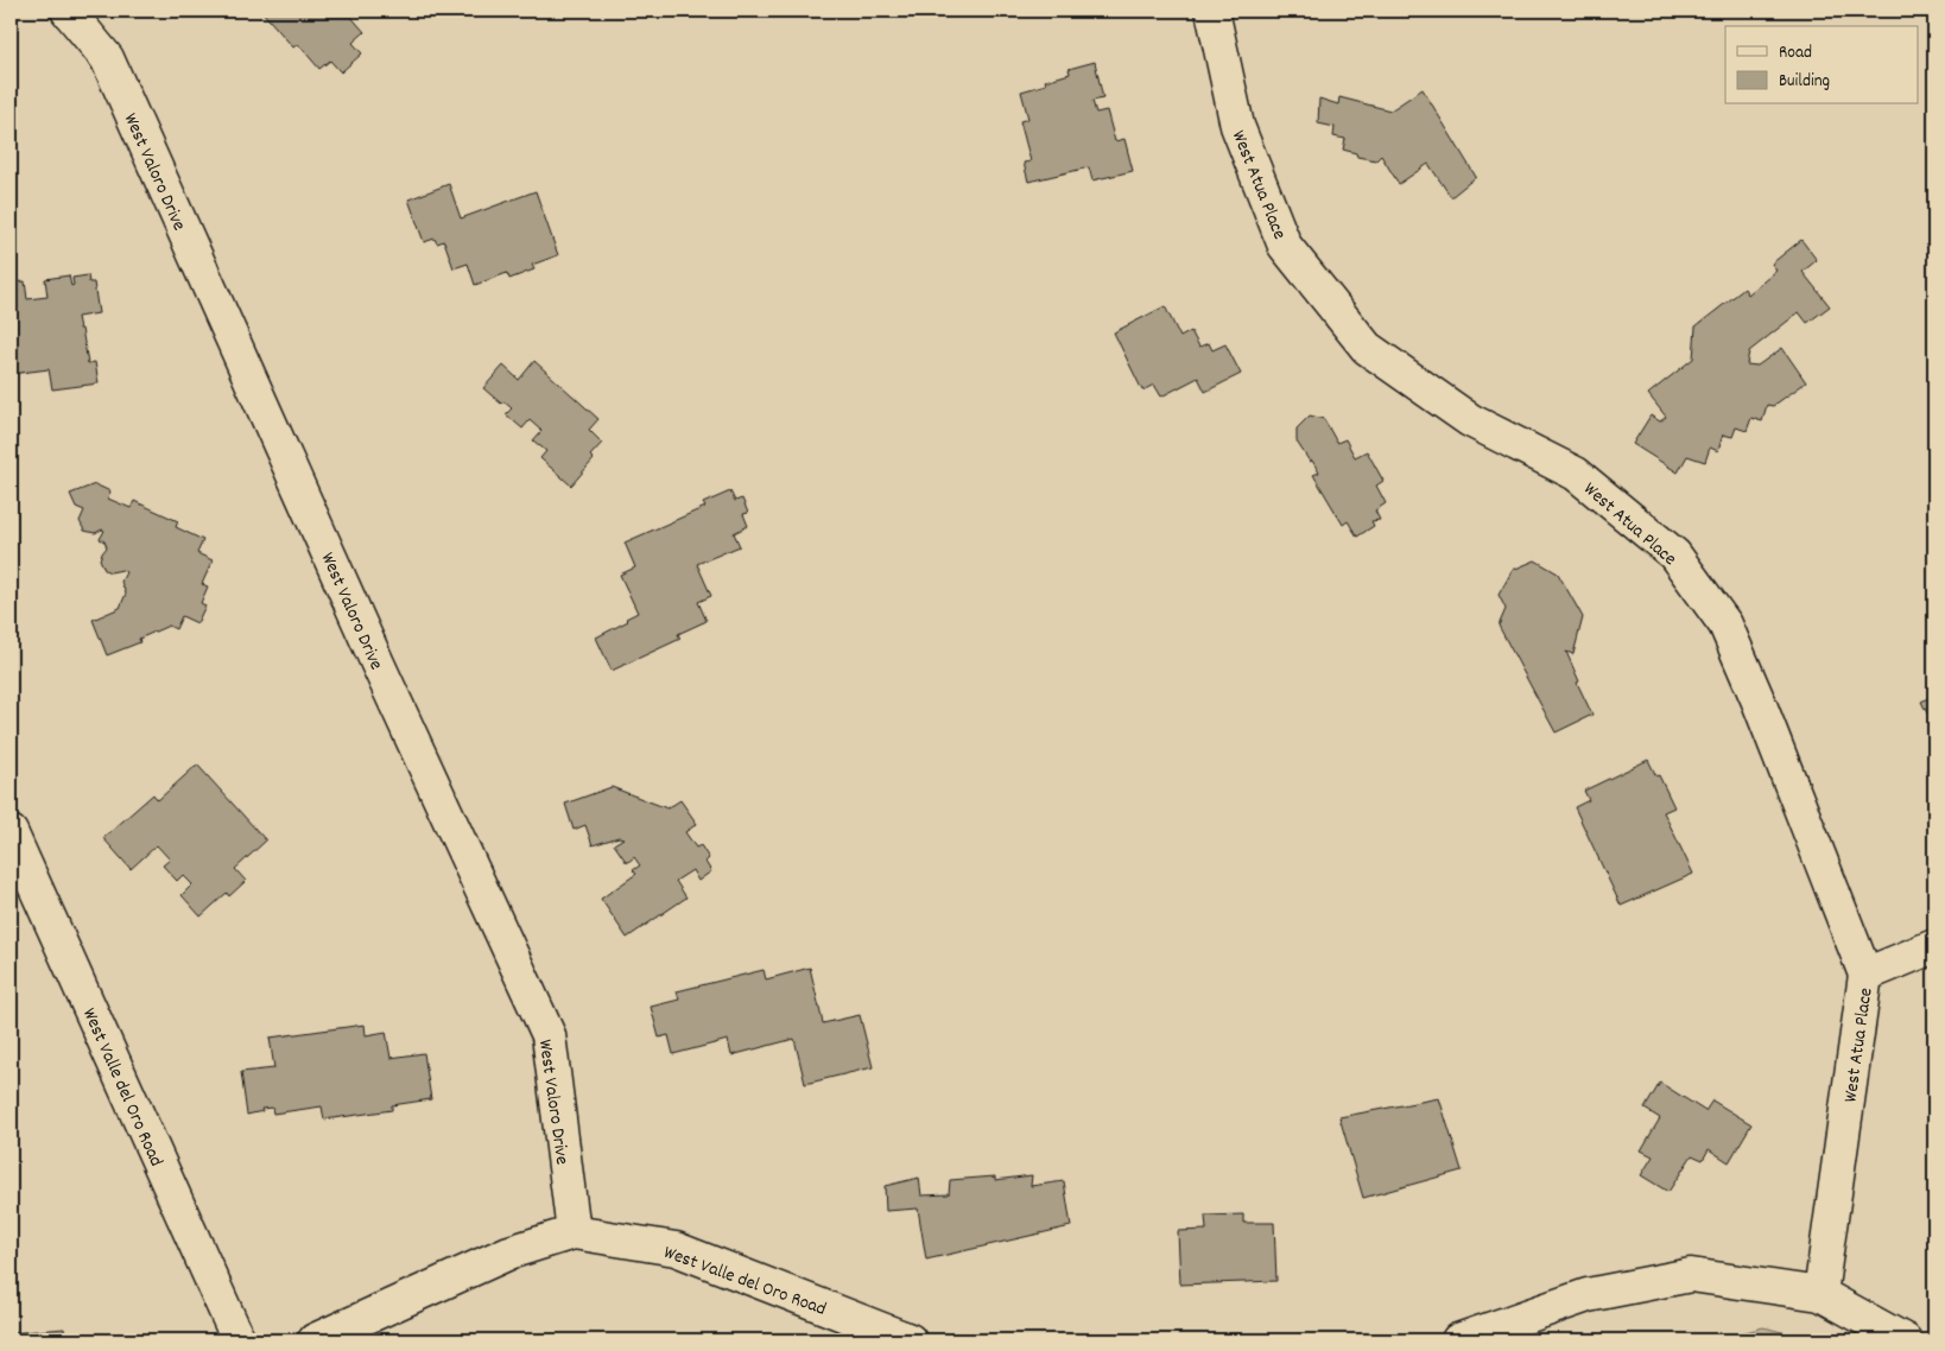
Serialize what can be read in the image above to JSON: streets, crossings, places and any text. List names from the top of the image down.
{
  "streets": {
    "street": ["West Valoro Drive", "West Atua Place", "West Valle del Oro Road"]
  },
  "crossings": [
    ["West Valoro Drive", "West Valle del Oro Road"]
  ],
  "legend": ["Road", "Building"]
}
